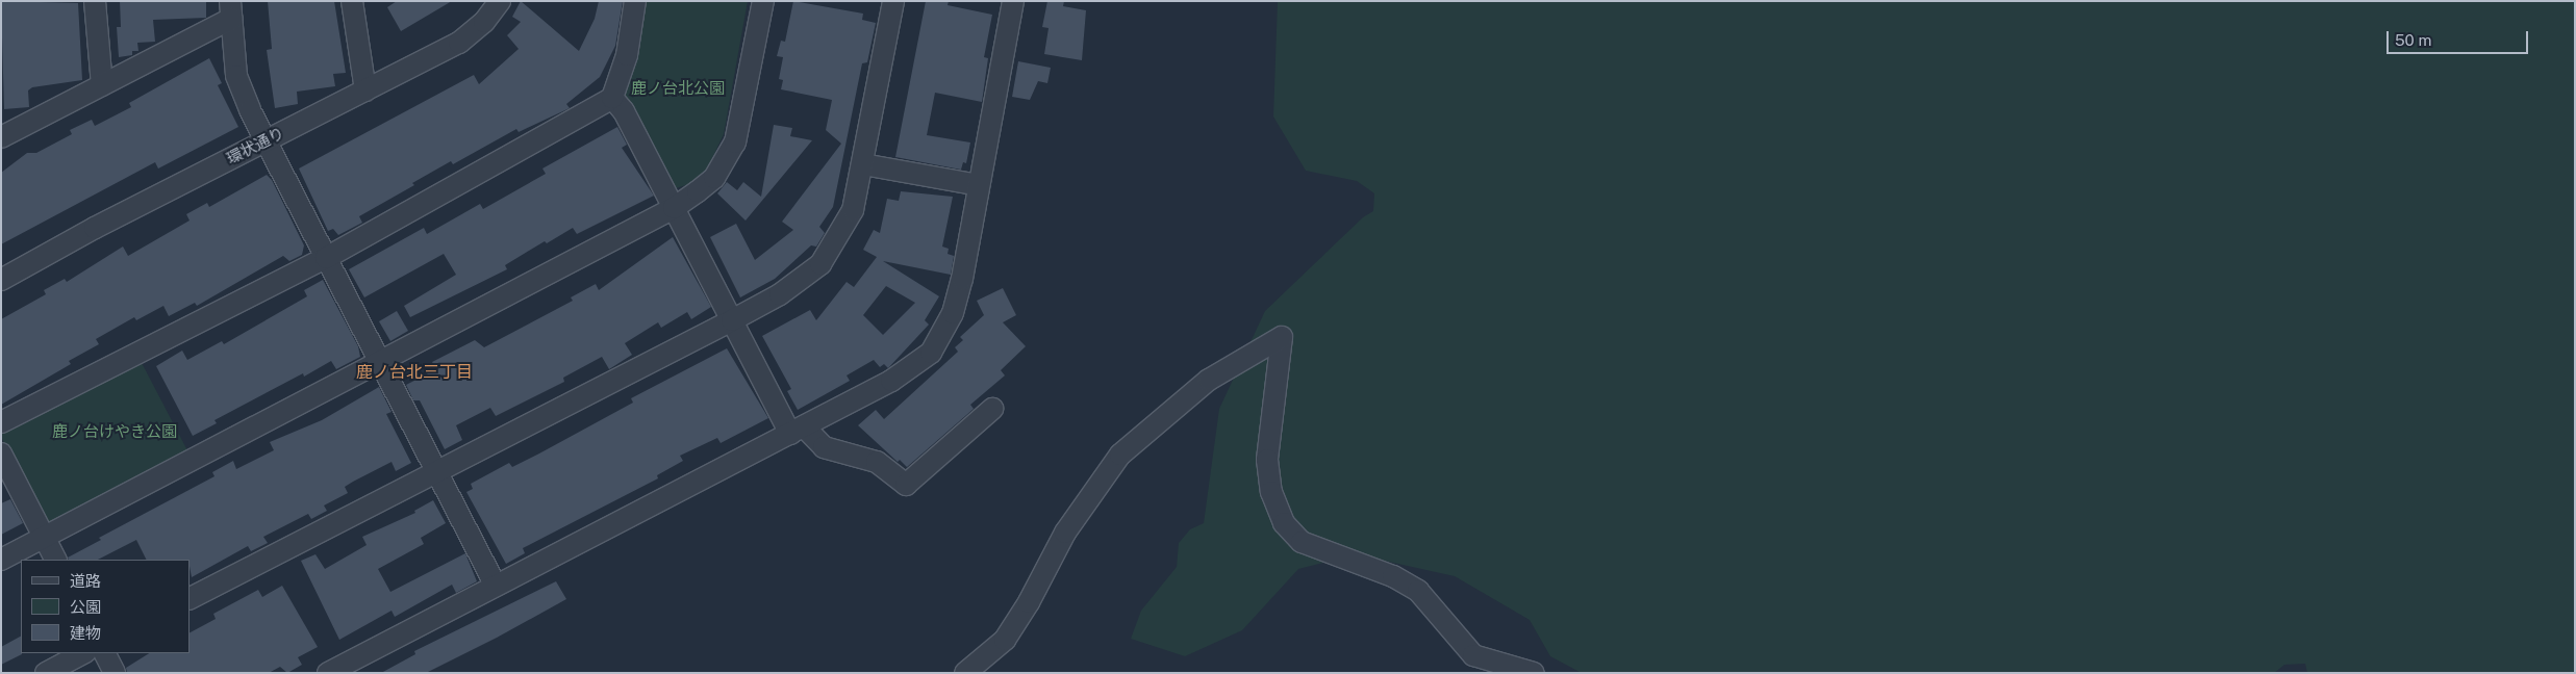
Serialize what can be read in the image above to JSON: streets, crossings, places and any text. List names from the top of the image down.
{
  "streets": {
    "street": ["環状通り"]
  },
  "districts": ["鹿ノ台北三丁目"],
  "parks": ["鹿ノ台北公園", "鹿ノ台けやき公園"],
  "legend": ["道路", "公園", "建物"],
  "scale_bar": "50 m"
}
